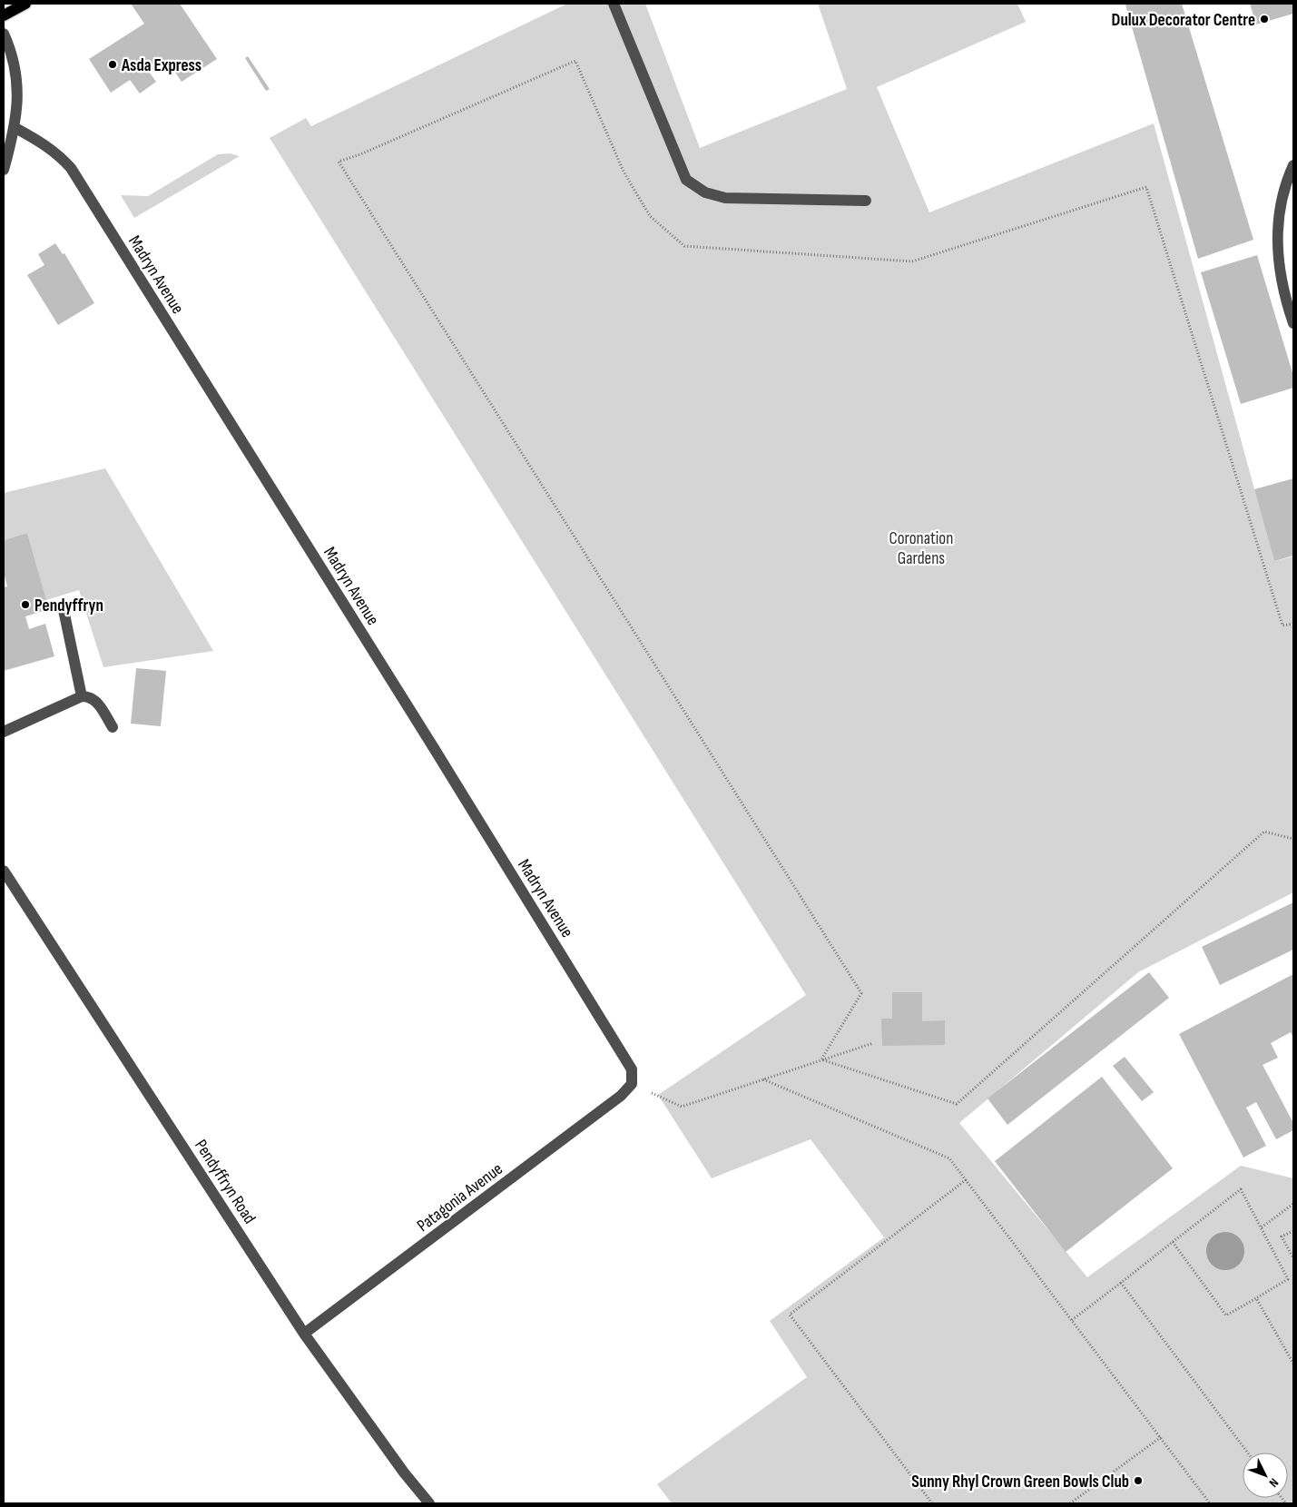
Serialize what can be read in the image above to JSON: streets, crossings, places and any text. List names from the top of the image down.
{
  "streets": {
    "street": ["Madryn Avenue", "Pendyffryn Road", "Patagonia Avenue"]
  },
  "crossings": [
    ["Madryn Avenue", "Patagonia Avenue"],
    ["Pendyffryn Road", "Patagonia Avenue"]
  ],
  "parks": ["Coronation Gardens"],
  "places": [
    "Dulux Decorator Centre",
    "Asda Express",
    "Pendyffryn",
    "Sunny Rhyl Crown Green Bowls Club"
  ],
  "north": "bottom right"
}
